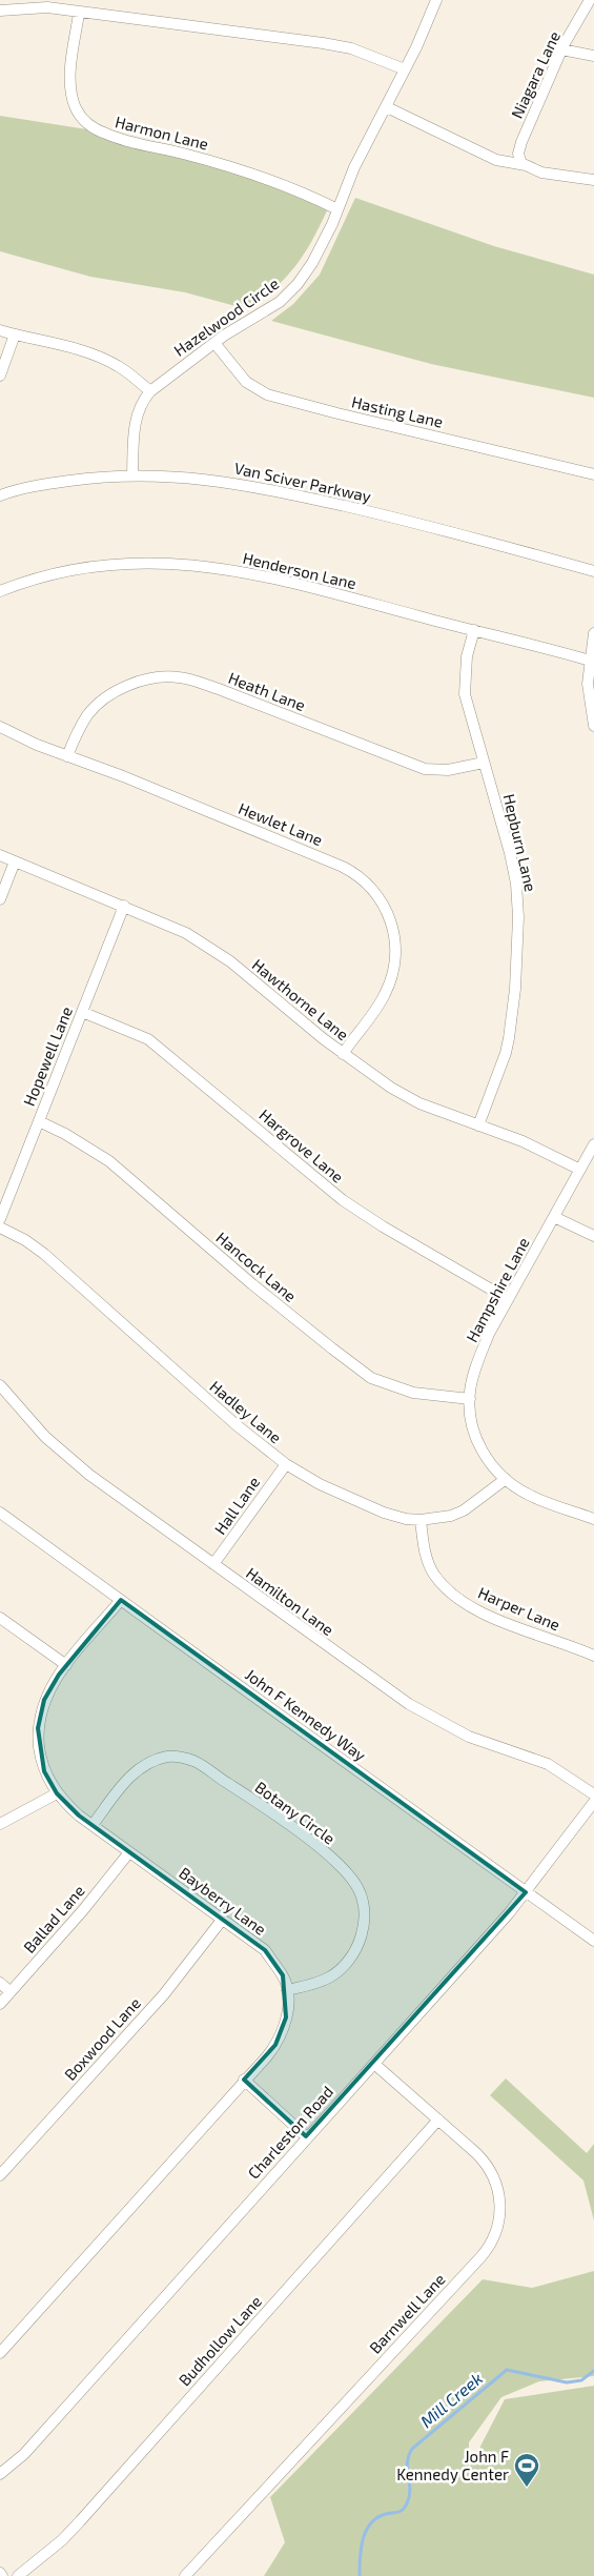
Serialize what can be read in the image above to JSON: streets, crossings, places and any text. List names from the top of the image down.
{
  "streets": {
    "street": [
      "Niagara Lane",
      "Harmon Lane",
      "Hazelwood Circle",
      "Hasting Lane",
      "Van Sciver Parkway",
      "Henderson Lane",
      "Heath Lane",
      "Hewlet Lane",
      "Hepburn Lane",
      "Hawthorne Lane",
      "Hopewell Lane",
      "Hargrove Lane",
      "Hancock Lane",
      "Hampshire Lane",
      "Hadley Lane",
      "Hall Lane",
      "Hamilton Lane",
      "Harper Lane",
      "John F Kennedy Way",
      "Botany Circle",
      "Bayberry Lane",
      "Ballad Lane",
      "Boxwood Lane",
      "Charleston Road",
      "Barnwell Lane",
      "Budhollow Lane"
    ]
  },
  "crossings": [
    ["Harmon Lane", "Hazelwood Circle"],
    ["Hazelwood Circle", "Hasting Lane"],
    ["Hazelwood Circle", "Van Sciver Parkway"],
    ["Henderson Lane", "Hepburn Lane"],
    ["Heath Lane", "Hewlet Lane"],
    ["Heath Lane", "Hepburn Lane"],
    ["Hewlet Lane", "Hawthorne Lane"],
    ["Hepburn Lane", "Hawthorne Lane"],
    ["Hawthorne Lane", "Hopewell Lane"],
    ["Hawthorne Lane", "Hampshire Lane"],
    ["Hopewell Lane", "Hargrove Lane"],
    ["Hopewell Lane", "Hancock Lane"],
    ["Hargrove Lane", "Hampshire Lane"],
    ["Hancock Lane", "Hampshire Lane"],
    ["Hampshire Lane", "Hadley Lane"],
    ["Hadley Lane", "Hall Lane"],
    ["Hadley Lane", "Harper Lane"],
    ["Hall Lane", "Hamilton Lane"],
    ["John F Kennedy Way", "Bayberry Lane"],
    ["John F Kennedy Way", "Charleston Road"],
    ["Botany Circle", "Bayberry Lane"],
    ["Bayberry Lane", "Ballad Lane"],
    ["Bayberry Lane", "Boxwood Lane"],
    ["Charleston Road", "Barnwell Lane"],
    ["Barnwell Lane", "Budhollow Lane"]
  ],
  "water": ["Mill Creek"],
  "places": {
    "sports": ["John F Kennedy Center"]
  }
}
